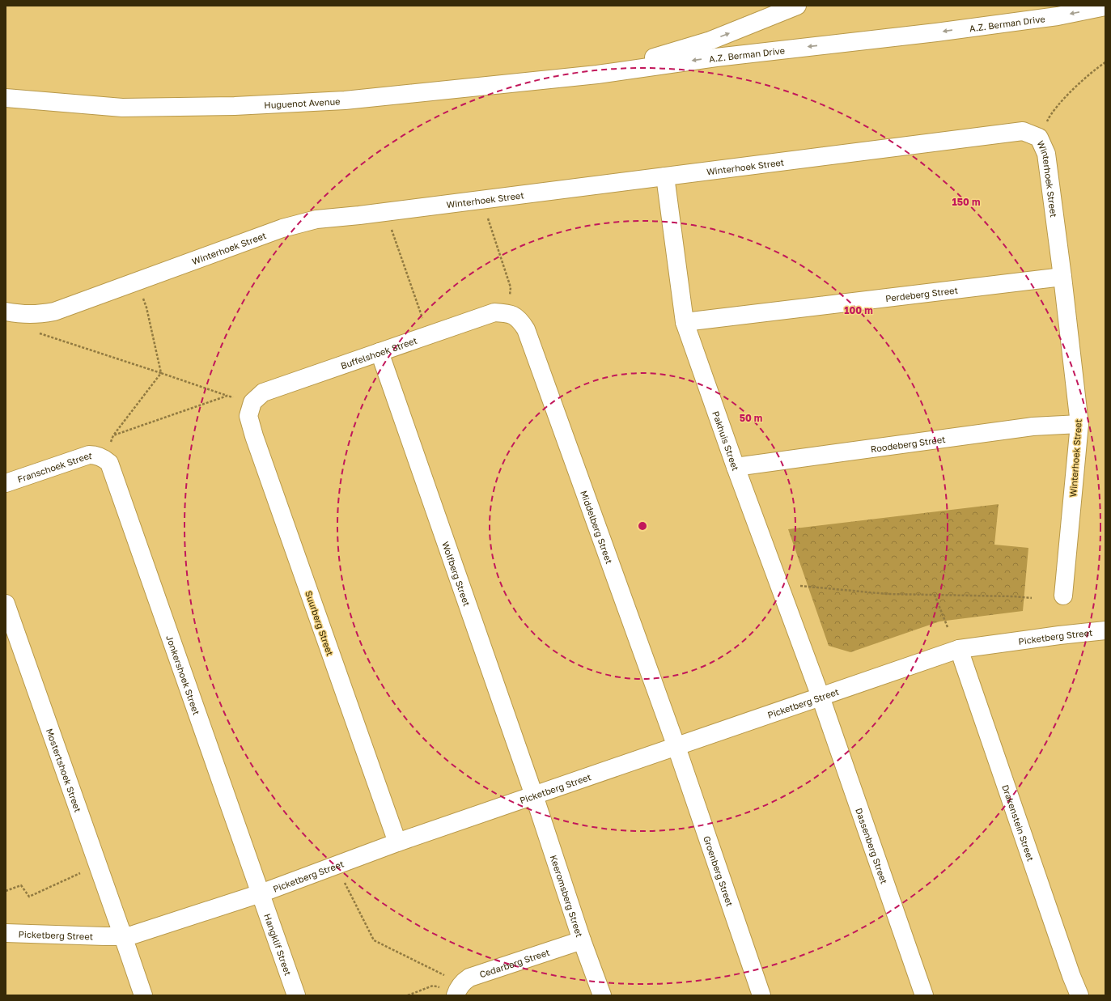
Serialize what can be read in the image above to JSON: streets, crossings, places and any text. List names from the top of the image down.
{
  "streets": {
    "street": [
      "A.Z. Berman Drive",
      "Huguenot Avenue",
      "Winterhoek Street",
      "Perdeberg Street",
      "Buffelshoek Street",
      "Pakhuis Street",
      "Roodeberg Street",
      "Franschoek Street",
      "Middelberg Street",
      "Wolfberg Street",
      "Suurberg Street",
      "Picketberg Street",
      "Jonkershoek Street",
      "Mostertshoek Street",
      "Drakenstein Street",
      "Dassenberg Street",
      "Groenberg Street",
      "Keeromsberg Street",
      "Hangklif Street",
      "Cedarberg Street"
    ]
  },
  "crossings": [
    ["A.Z. Berman Drive", "Huguenot Avenue"],
    ["Winterhoek Street", "Perdeberg Street"],
    ["Winterhoek Street", "Pakhuis Street"],
    ["Winterhoek Street", "Roodeberg Street"],
    ["Perdeberg Street", "Pakhuis Street"],
    ["Buffelshoek Street", "Middelberg Street"],
    ["Buffelshoek Street", "Wolfberg Street"],
    ["Buffelshoek Street", "Suurberg Street"],
    ["Pakhuis Street", "Roodeberg Street"],
    ["Pakhuis Street", "Picketberg Street"],
    ["Pakhuis Street", "Dassenberg Street"],
    ["Franschoek Street", "Jonkershoek Street"],
    ["Middelberg Street", "Picketberg Street"],
    ["Middelberg Street", "Groenberg Street"],
    ["Wolfberg Street", "Picketberg Street"],
    ["Wolfberg Street", "Keeromsberg Street"],
    ["Suurberg Street", "Picketberg Street"],
    ["Picketberg Street", "Jonkershoek Street"],
    ["Picketberg Street", "Mostertshoek Street"],
    ["Picketberg Street", "Drakenstein Street"],
    ["Picketberg Street", "Dassenberg Street"],
    ["Picketberg Street", "Groenberg Street"],
    ["Picketberg Street", "Keeromsberg Street"],
    ["Picketberg Street", "Hangklif Street"],
    ["Jonkershoek Street", "Hangklif Street"],
    ["Keeromsberg Street", "Cedarberg Street"]
  ],
  "rings": ["150 m", "100 m", "50 m"]
}
